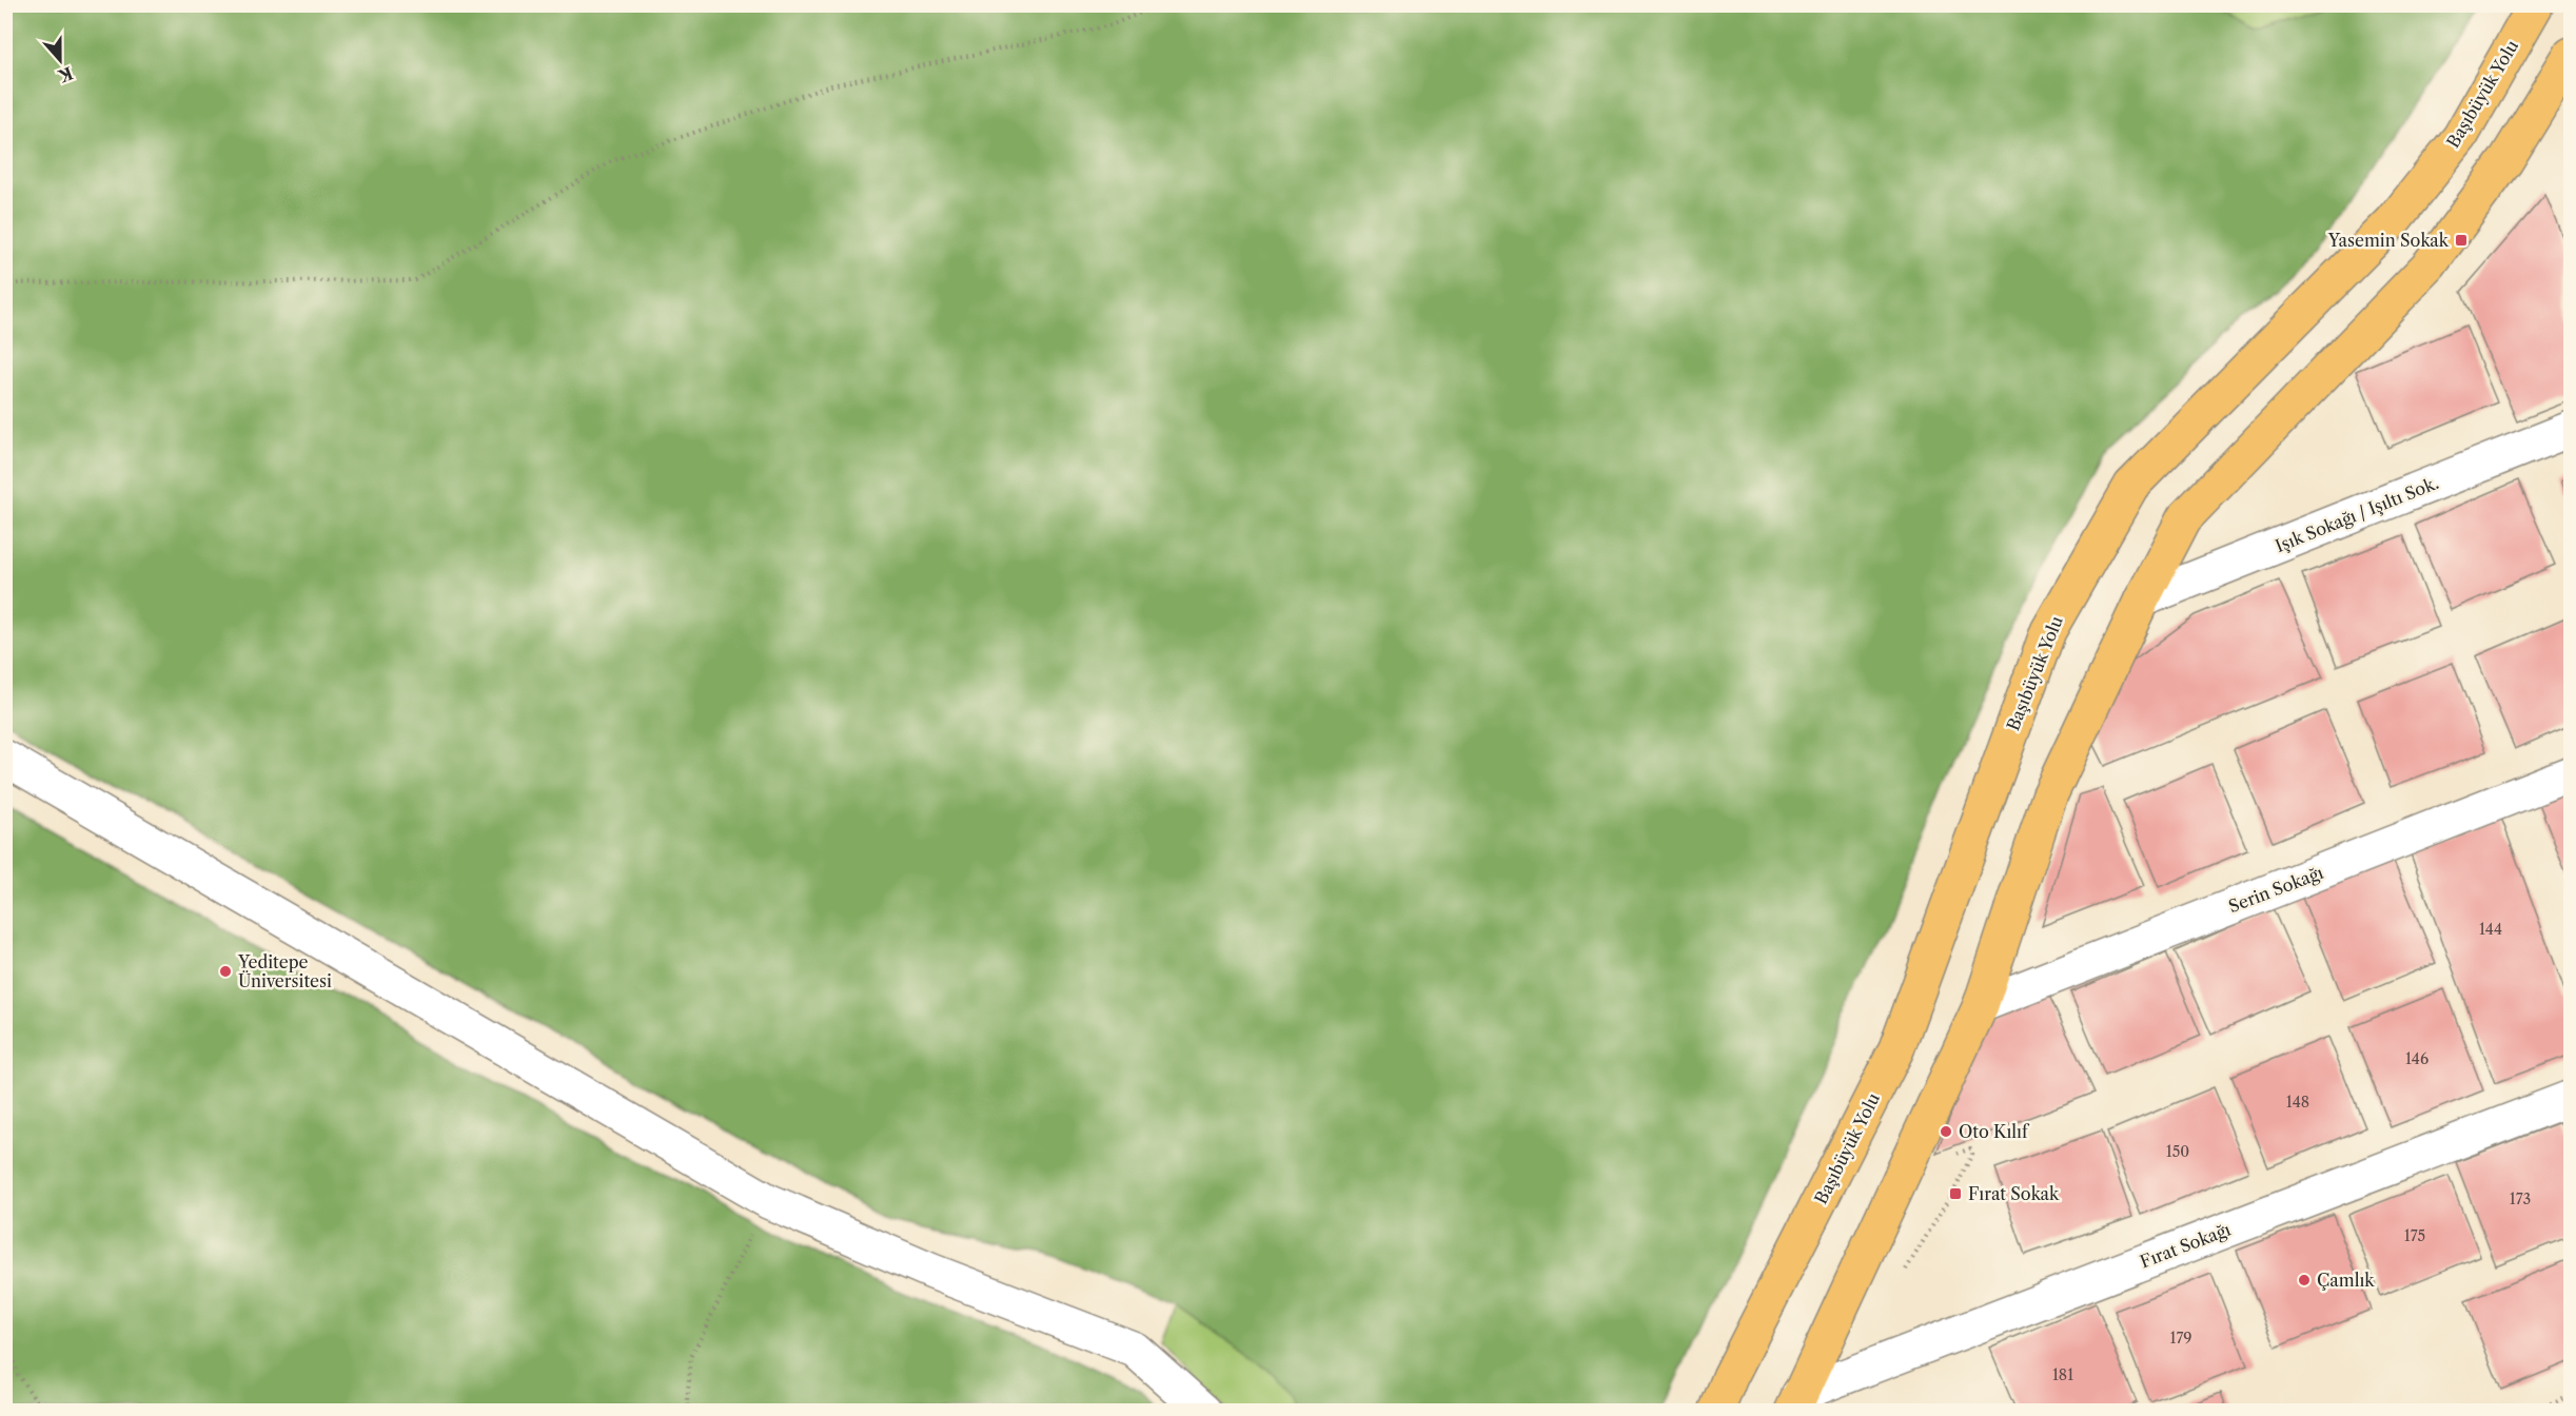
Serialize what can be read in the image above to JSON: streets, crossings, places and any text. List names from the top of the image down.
{
  "streets": {
    "main road": ["Başıbüyük Yolu"],
    "street": ["Işık Sokağı / Işıltı Sok.", "Serin Sokağı", "Fırat Sokağı"]
  },
  "places": {
    "transit": ["Yasemin Sokak", "Fırat Sokak"],
    "other": ["Yeditepe Üniversitesi", "Oto Kılıf", "Çamlık"]
  },
  "house_numbers": [
    "144",
    "146",
    "148",
    "150",
    "173",
    "175",
    "179",
    "181"
  ],
  "north": "bottom"
}
